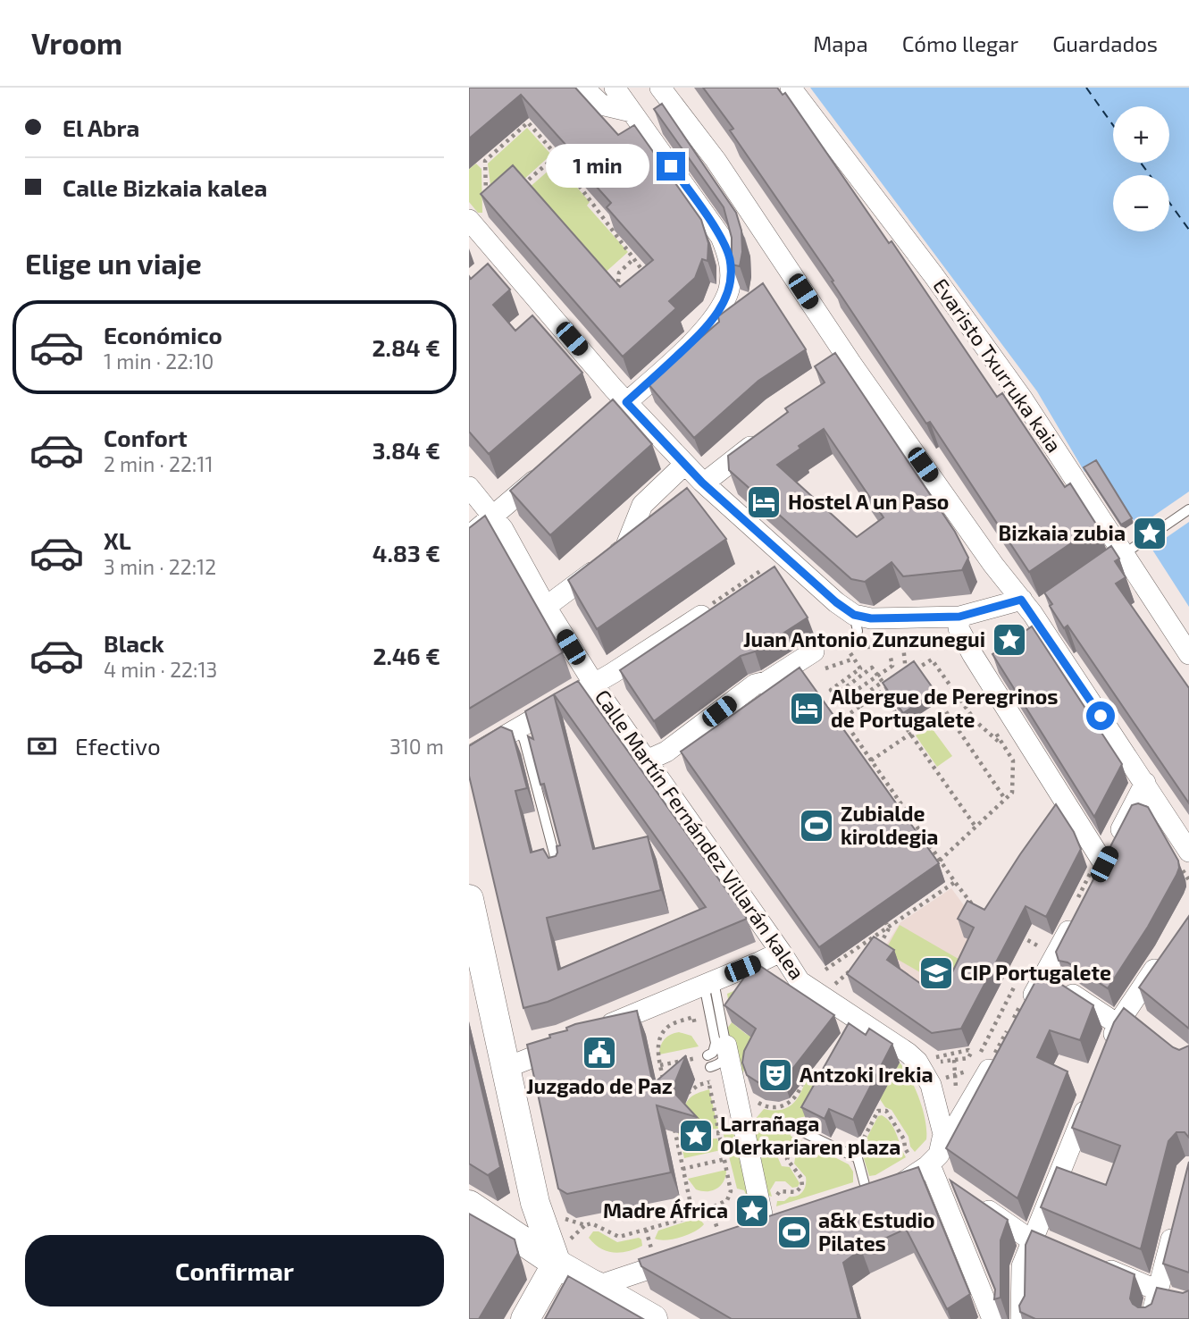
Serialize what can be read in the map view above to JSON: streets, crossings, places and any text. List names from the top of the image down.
{
  "streets": {
    "street": ["Evaristo Txurruka kaia", "Calle Martín Fernández Villarán kalea"]
  },
  "places": {
    "hotel": ["Hostel A un Paso", "Albergue de Peregrinos de Portugalete"],
    "place": [
      "Bizkaia zubia",
      "Juan Antonio Zunzunegui",
      "Larrañaga Olerkariaren plaza",
      "Madre África"
    ],
    "sports": ["Zubialde kiroldegia", "a&k Estudio Pilates"],
    "school or university": ["CIP Portugalete"],
    "public building": ["Juzgado de Paz"],
    "theatre": ["Antzoki Irekia"]
  },
  "page": {
    "header": "Vroom",
    "nav": ["Mapa", "Cómo llegar", "Guardados"],
    "banner": ["El Abra", "Calle Bizkaia kalea"],
    "map_buttons": ["+", "−"],
    "bubble": "1 min",
    "heading": "Elige un viaje",
    "list": [
      {
        "name": "Económico",
        "note": "1 min · 22:10",
        "value": "2.84 €"
      },
      {
        "name": "Confort",
        "note": "2 min · 22:11",
        "value": "3.84 €"
      },
      {
        "name": "XL",
        "note": "3 min · 22:12",
        "value": "4.83 €"
      },
      {
        "name": "Black",
        "note": "4 min · 22:13",
        "value": "2.46 €"
      }
    ],
    "pay": ["Efectivo", "310 m"],
    "buttons": "Confirmar"
  }
}
